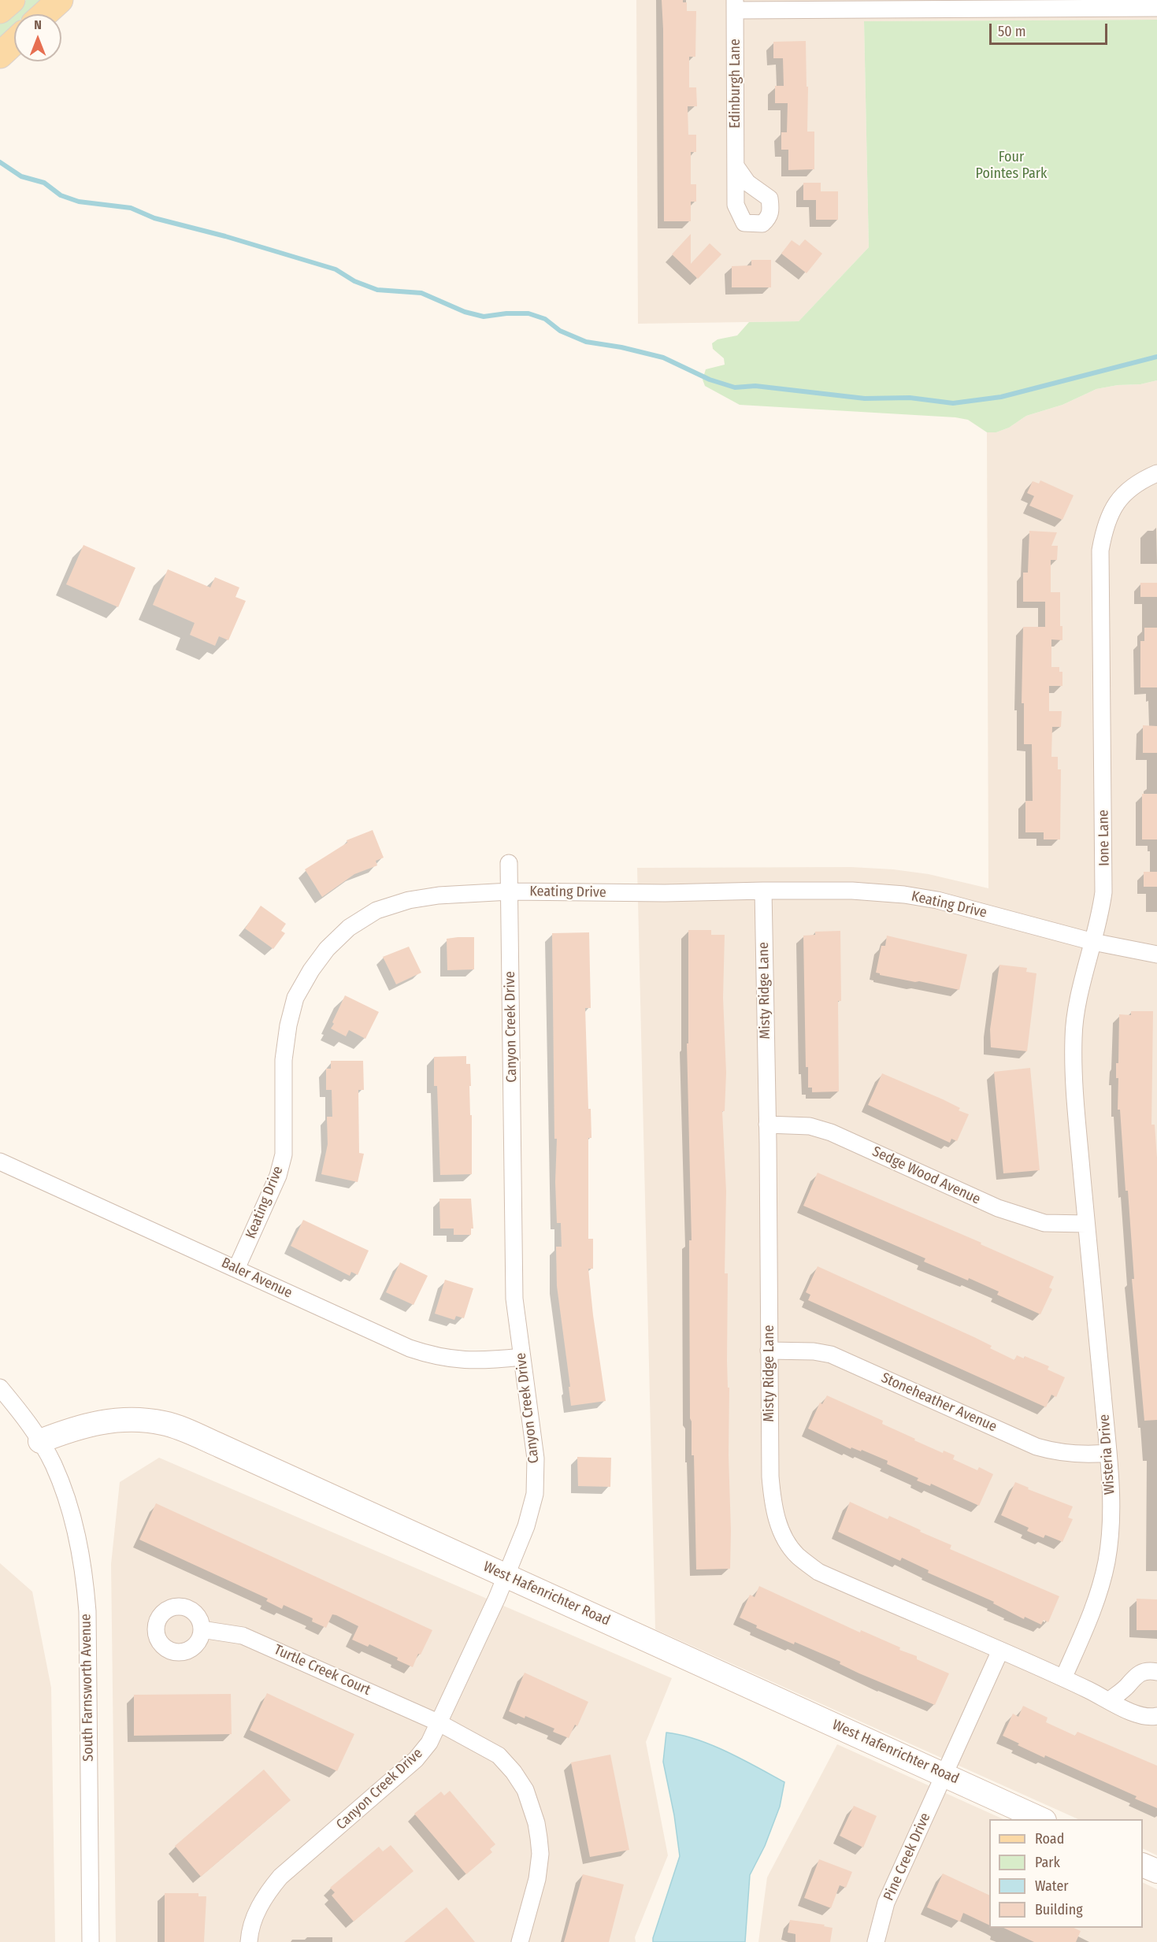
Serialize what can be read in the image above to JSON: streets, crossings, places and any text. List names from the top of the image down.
{
  "streets": {
    "street": [
      "Edinburgh Lane",
      "Ione Lane",
      "Keating Drive",
      "Misty Ridge Lane",
      "Canyon Creek Drive",
      "Sedge Wood Avenue",
      "Baler Avenue",
      "Stoneheather Avenue",
      "Wisteria Drive",
      "West Hafenrichter Road",
      "Turtle Creek Court",
      "South Farnsworth Avenue",
      "Pine Creek Drive"
    ]
  },
  "crossings": [
    ["Ione Lane", "Keating Drive"],
    ["Ione Lane", "Sedge Wood Avenue"],
    ["Ione Lane", "Wisteria Drive"],
    ["Keating Drive", "Misty Ridge Lane"],
    ["Keating Drive", "Canyon Creek Drive"],
    ["Keating Drive", "Baler Avenue"],
    ["Misty Ridge Lane", "Sedge Wood Avenue"],
    ["Misty Ridge Lane", "Stoneheather Avenue"],
    ["Misty Ridge Lane", "Wisteria Drive"],
    ["Misty Ridge Lane", "Pine Creek Drive"],
    ["Canyon Creek Drive", "Baler Avenue"],
    ["Canyon Creek Drive", "West Hafenrichter Road"],
    ["Canyon Creek Drive", "Turtle Creek Court"],
    ["Sedge Wood Avenue", "Wisteria Drive"],
    ["Stoneheather Avenue", "Wisteria Drive"],
    ["West Hafenrichter Road", "South Farnsworth Avenue"],
    ["West Hafenrichter Road", "Pine Creek Drive"]
  ],
  "parks": ["Four Pointes Park"],
  "legend": [
    "Road",
    "Park",
    "Water",
    "Building"
  ],
  "scale_bar": "50 m",
  "north": "top"
}
